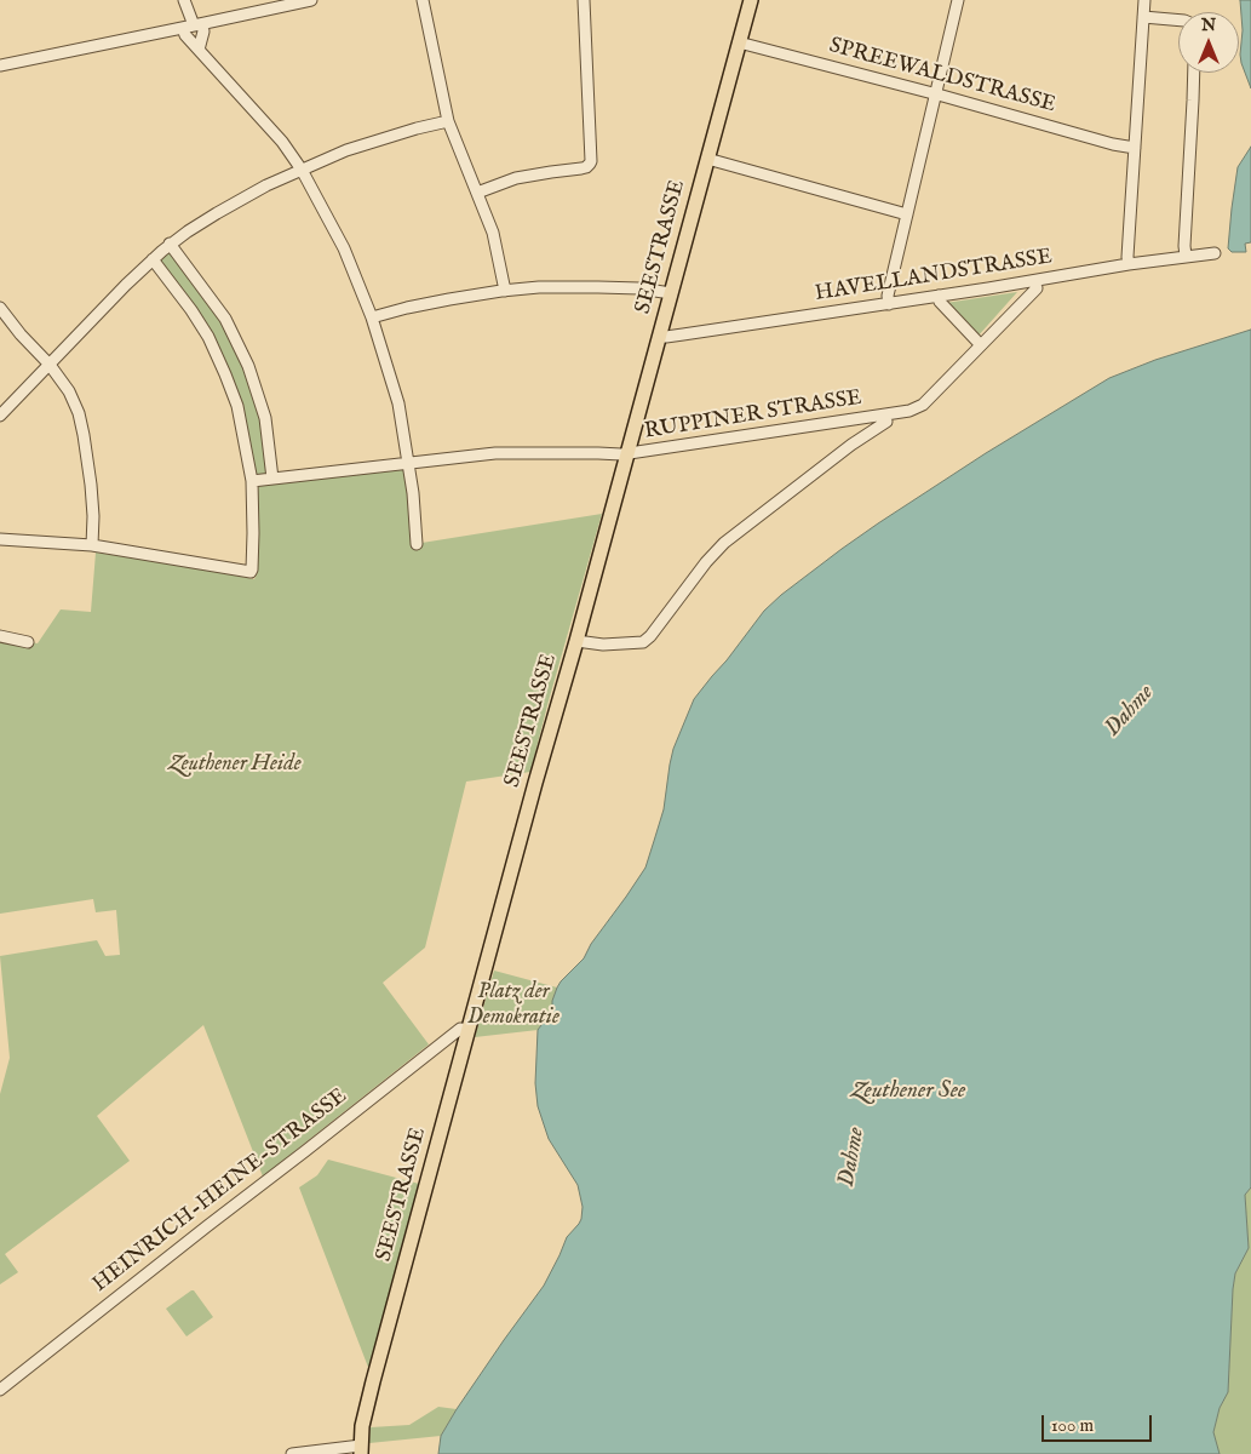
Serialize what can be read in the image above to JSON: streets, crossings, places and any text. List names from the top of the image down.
{
  "streets": {
    "main road": ["SEESTRASSE"],
    "street": [
      "SPREEWALDSTRASSE",
      "HAVELLANDSTRASSE",
      "RUPPINER STRASSE",
      "HEINRICH-HEINE-STRASSE"
    ]
  },
  "crossings": [
    ["SPREEWALDSTRASSE", "SEESTRASSE"],
    ["SEESTRASSE", "HAVELLANDSTRASSE"],
    ["SEESTRASSE", "RUPPINER STRASSE"],
    ["SEESTRASSE", "HEINRICH-HEINE-STRASSE"],
    ["HAVELLANDSTRASSE", "RUPPINER STRASSE"]
  ],
  "water": ["Dahme", "Zeuthener See"],
  "parks": ["Zeuthener Heide", "Platz der Demokratie"],
  "scale_bar": "100 m",
  "north": "top"
}
